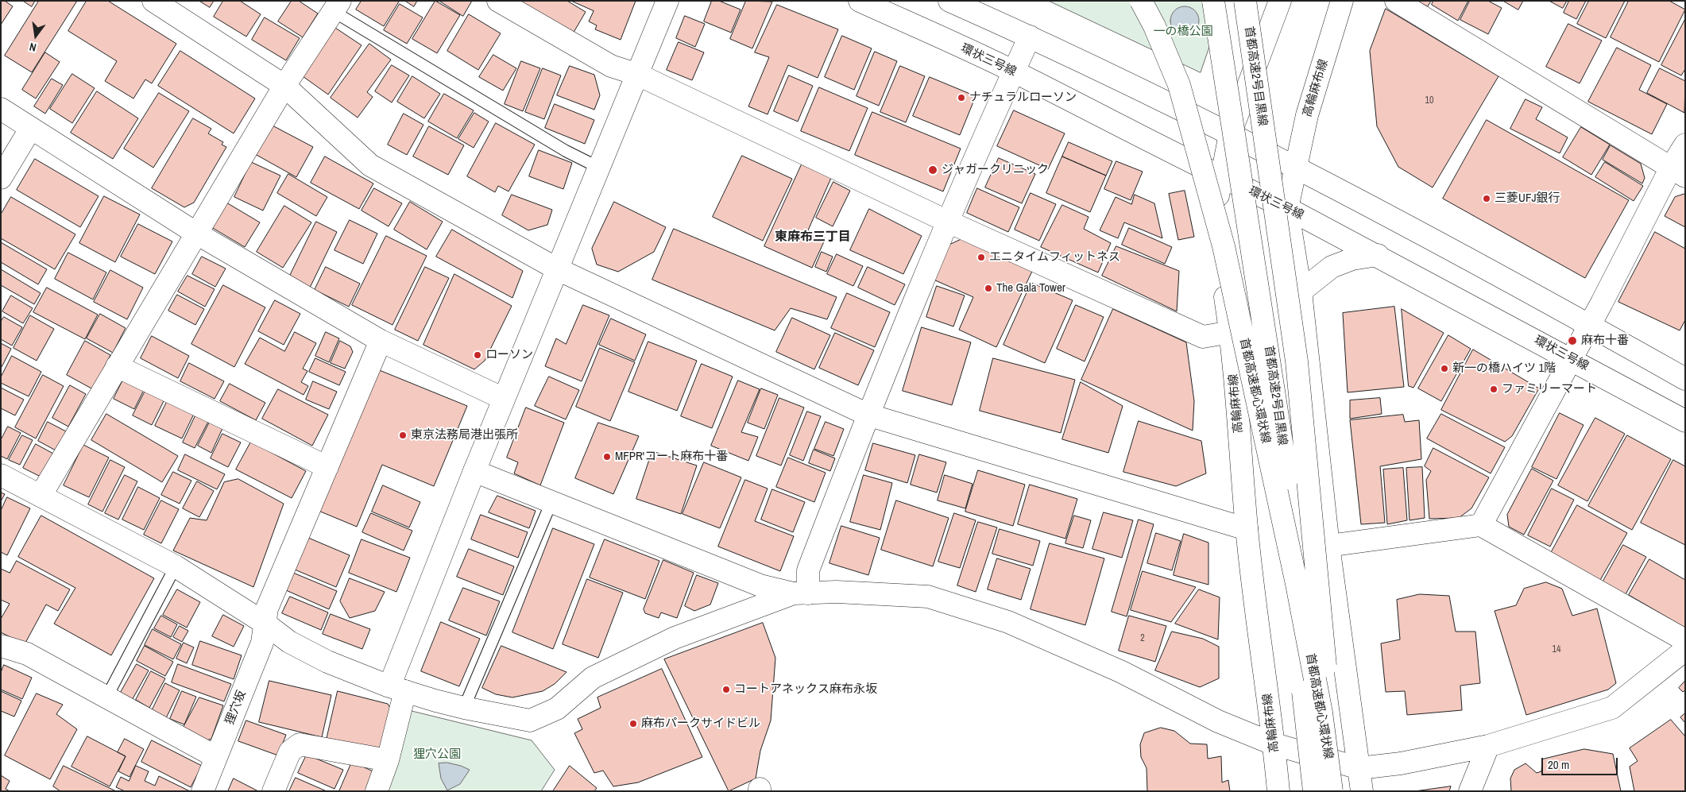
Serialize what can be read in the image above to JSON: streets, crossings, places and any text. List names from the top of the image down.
{
  "streets": {
    "main road": [
      "環状三号線",
      "首都高速2号目黒線",
      "高輪麻布線",
      "首都高速都心環状線",
      "狸穴坂"
    ]
  },
  "crossings": [
    ["環状三号線", "高輪麻布線"],
    ["首都高速2号目黒線", "首都高速都心環状線"]
  ],
  "districts": ["東麻布三丁目"],
  "parks": ["一の橋公園", "狸穴公園"],
  "places": [
    "ナチュラルローソン",
    "ジャガークリニック",
    "三菱UFJ銀行",
    "エニタイムフィットネス",
    "The Gala Tower",
    "麻布十番",
    "ローソン",
    "新一の橋ハイツ 1階",
    "ファミリーマート",
    "東京法務局港出張所",
    "MFPR'コート麻布十番",
    "コートアネックス麻布永坂",
    "麻布パークサイドビル"
  ],
  "house_numbers": ["10", "2", "14"],
  "scale_bar": "20 m",
  "north": "bottom"
}
